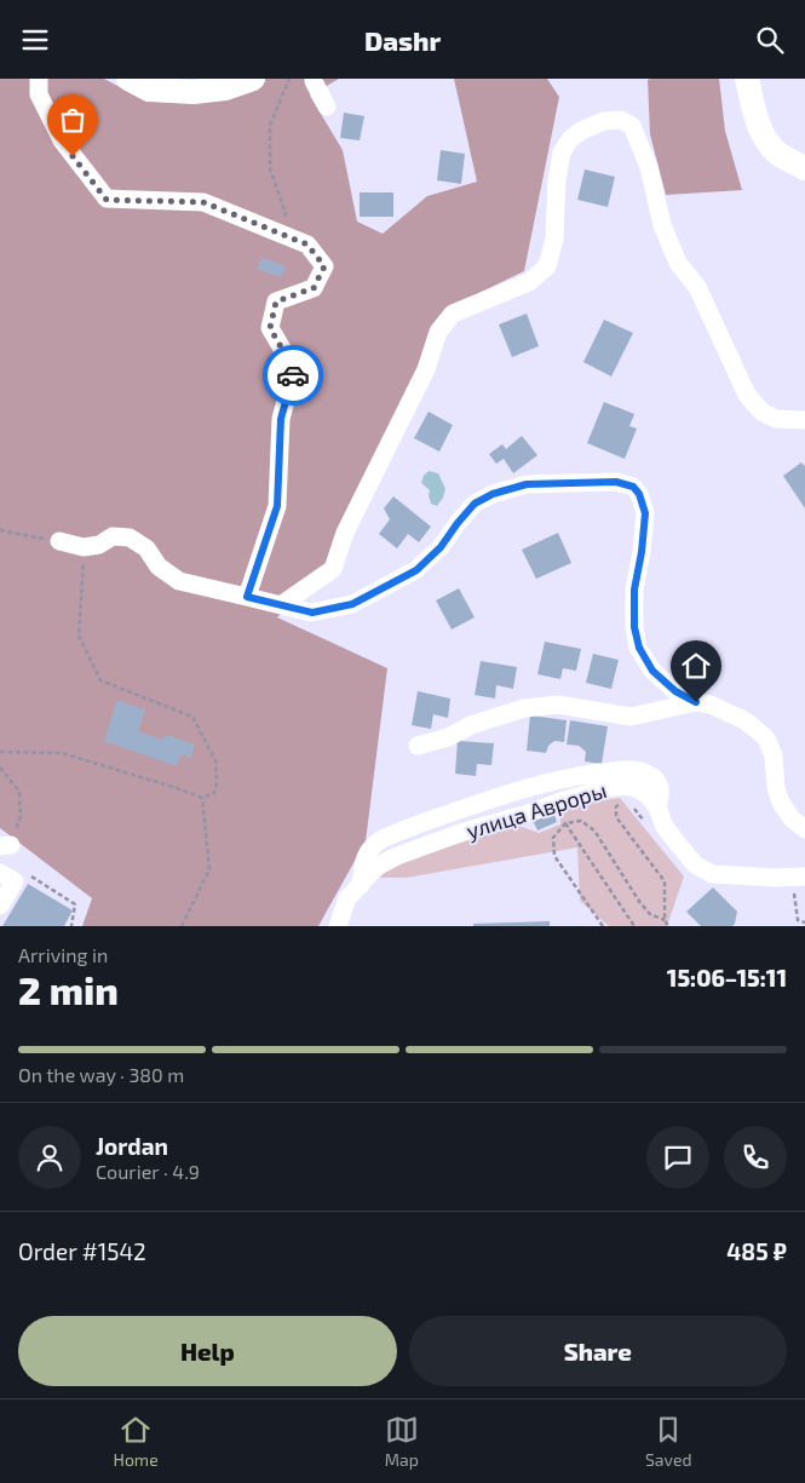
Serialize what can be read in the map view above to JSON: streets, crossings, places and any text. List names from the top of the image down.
{
  "streets": {
    "street": ["улица Авроры"]
  },
  "page": {
    "header": "Dashr",
    "heading": ["2 min", "Arriving in", "15:06–15:11"],
    "panel": [
      "Jordan",
      "Courier · 4.9",
      "Order #1542",
      "485 ₽"
    ],
    "bar": "On the way · 380 m",
    "buttons": ["Help", "Share"],
    "tabs": ["Home", "Map", "Saved"]
  }
}
